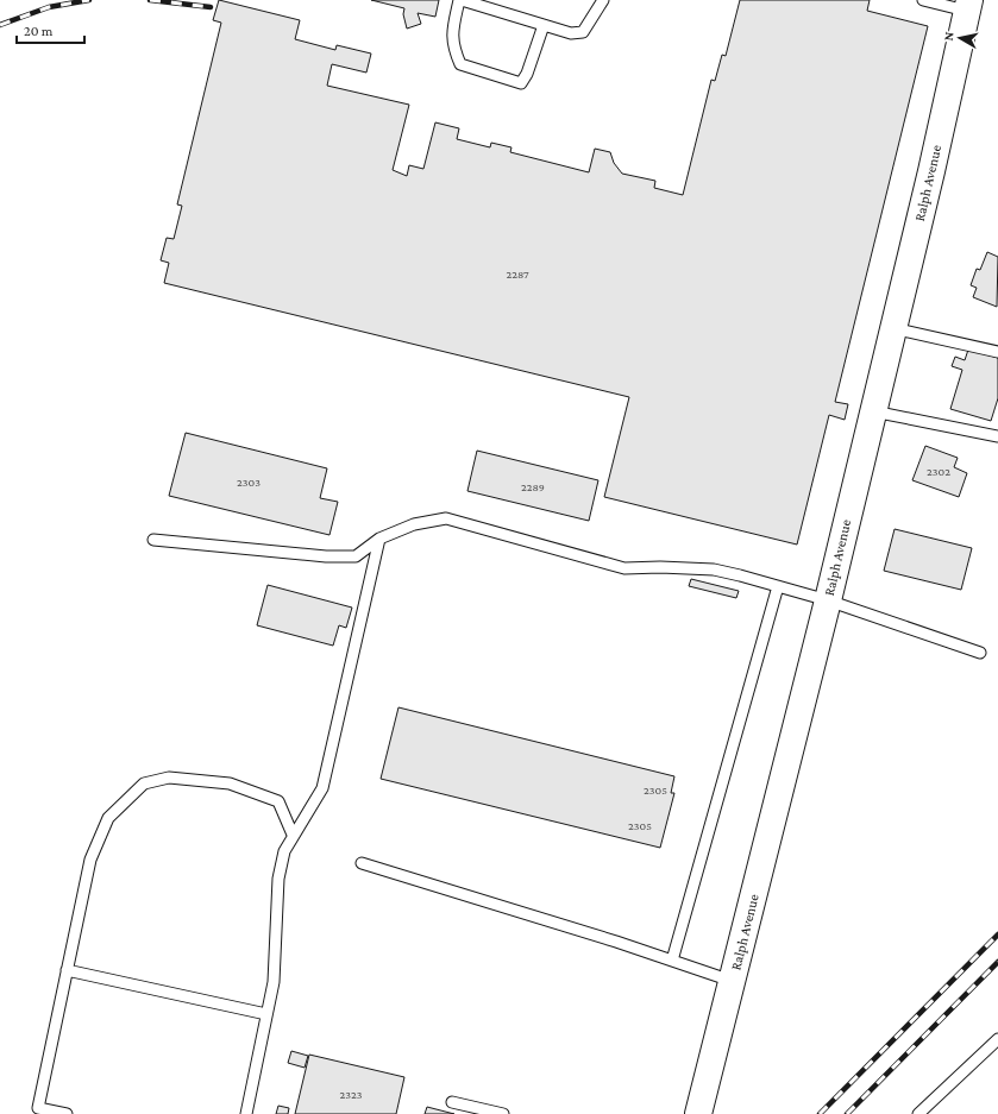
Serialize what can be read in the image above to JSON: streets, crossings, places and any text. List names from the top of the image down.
{
  "streets": {
    "street": ["Ralph Avenue"]
  },
  "house_numbers": [
    "2287",
    "2302",
    "2303",
    "2289",
    "2305",
    "2305",
    "2323"
  ],
  "scale_bar": "20 m",
  "north": "left"
}
